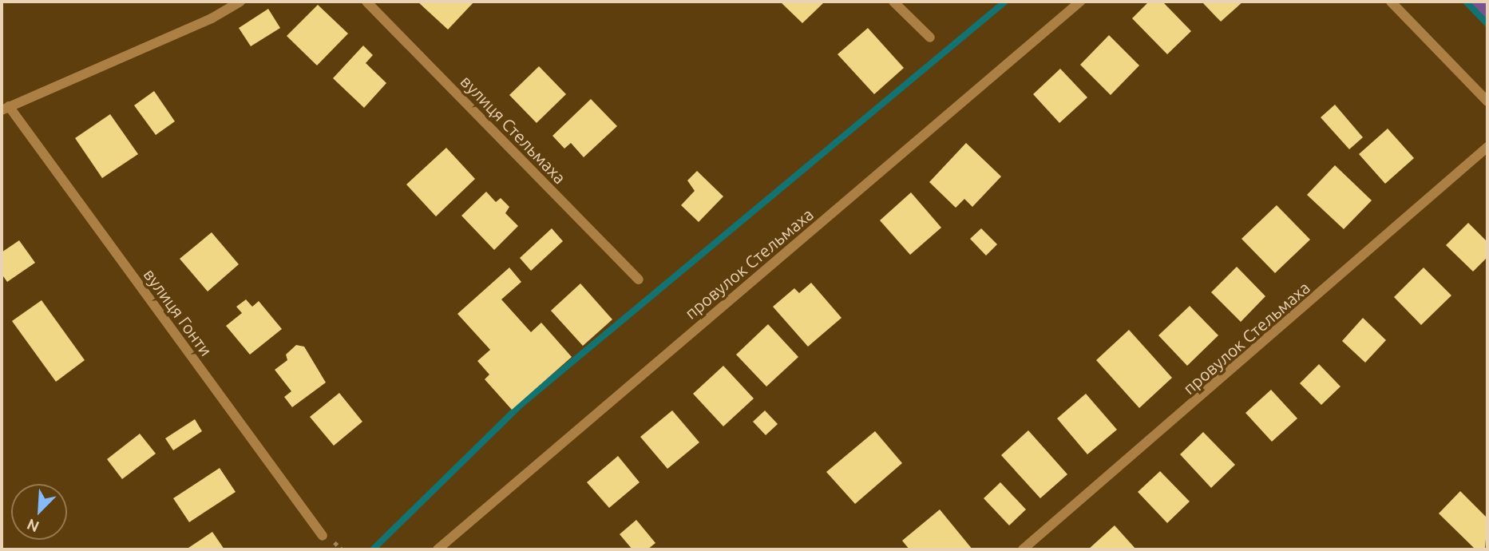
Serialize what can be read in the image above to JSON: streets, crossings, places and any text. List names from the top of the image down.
{
  "streets": {
    "street": ["вулиця Стельмаха", "провулок Стельмаха", "вулиця Гонти"]
  },
  "north": "bottom left"
}
